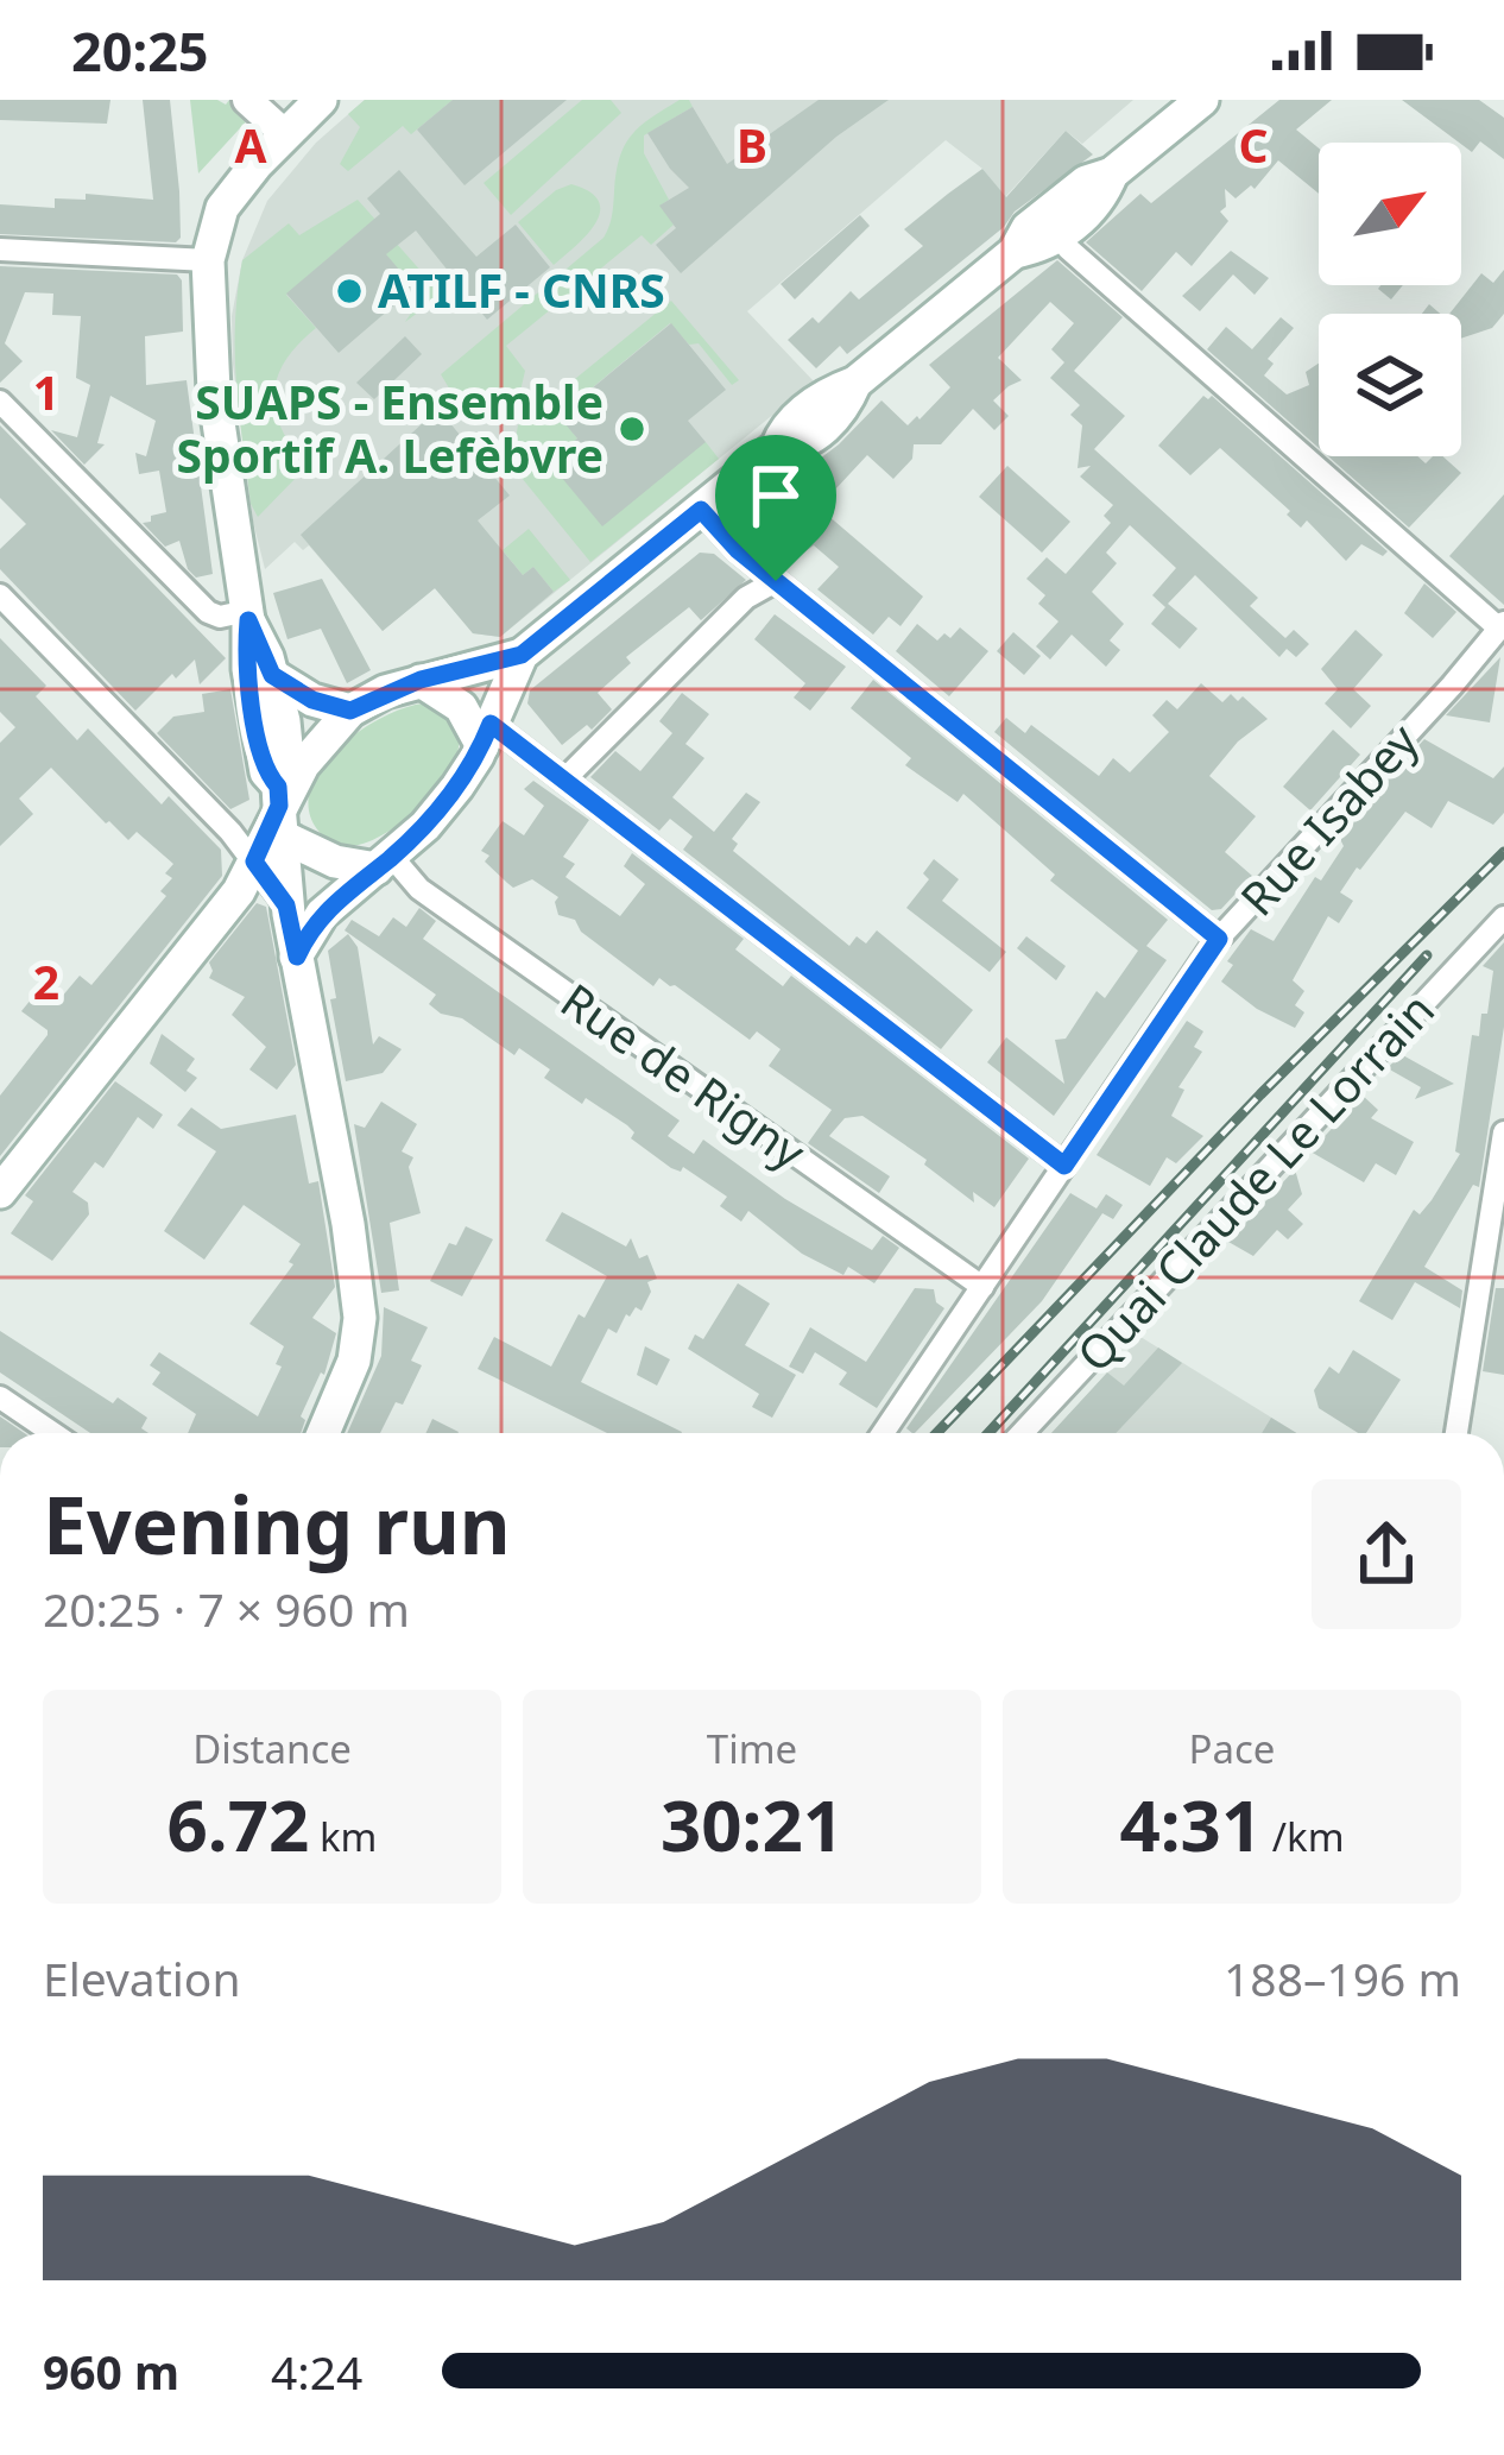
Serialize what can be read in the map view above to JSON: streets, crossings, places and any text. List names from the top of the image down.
{
  "streets": {
    "street": ["Rue Isabey", "Rue de Rigny", "Quai Claude Le Lorrain"]
  },
  "crossings": [
    ["Rue Isabey", "Rue de Rigny"]
  ],
  "places": ["ATILF - CNRS", "SUAPS - Ensemble Sportif A. Lefèbvre"],
  "north": "top right",
  "page": {
    "status": "20:25",
    "heading": ["Evening run", "20:25 · 7 × 960 m"],
    "stats": [
      ["Distance", "6.72 km"],
      ["Time", "30:21"],
      ["Pace", "4:31 /km"]
    ],
    "chart": ["Elevation", "188–196 m"],
    "list": [
      {
        "name": "960 m",
        "note": "4:24"
      }
    ]
  },
  "grid": {
    "columns": ["A", "B", "C"],
    "rows": ["1", "2"]
  }
}
